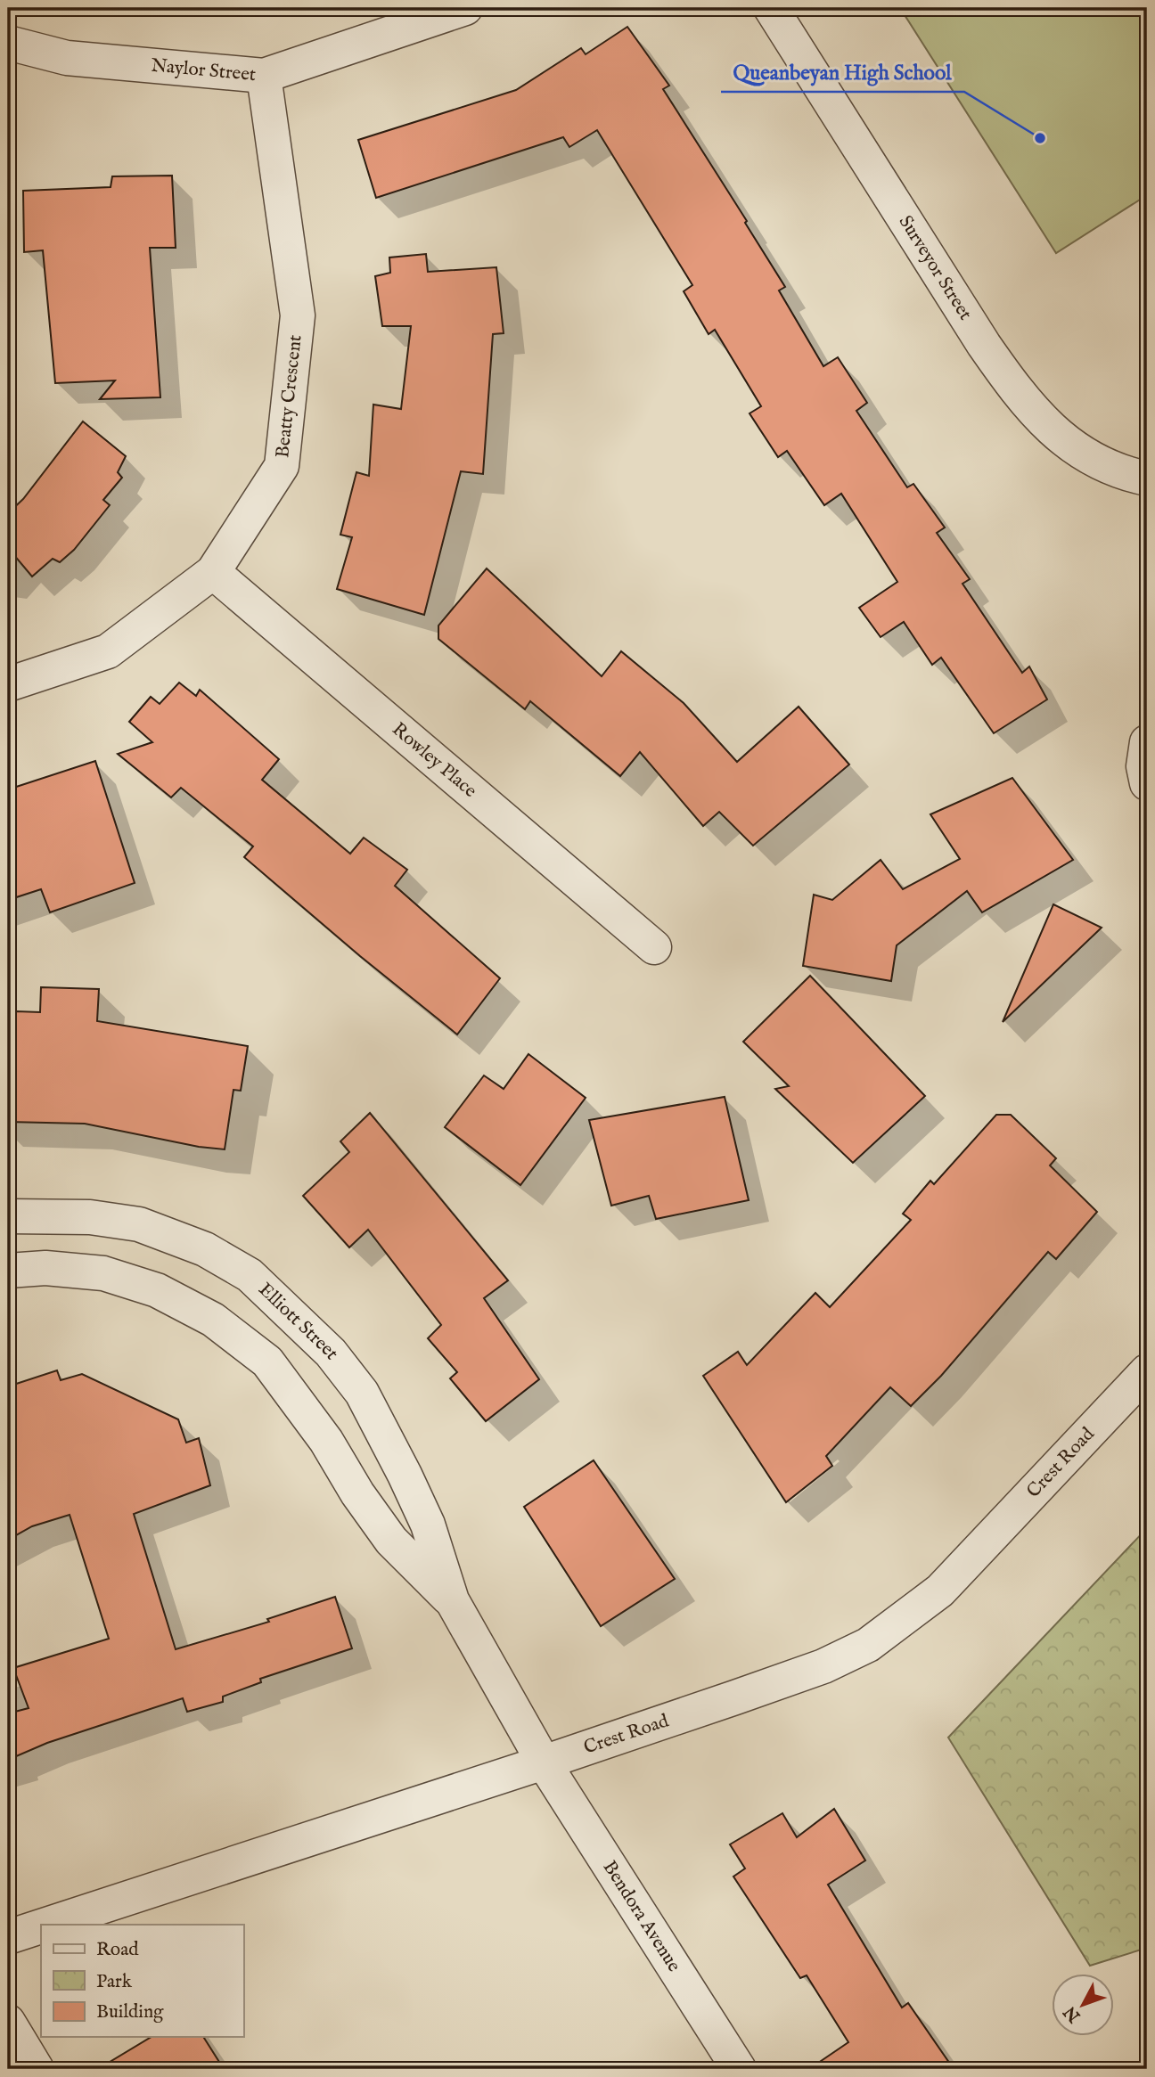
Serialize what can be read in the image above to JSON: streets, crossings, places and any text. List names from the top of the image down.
{
  "streets": {
    "street": [
      "Naylor Street",
      "Surveyor Street",
      "Beatty Crescent",
      "Rowley Place",
      "Elliott Street",
      "Crest Road",
      "Bendora Avenue"
    ]
  },
  "crossings": [
    ["Naylor Street", "Beatty Crescent"],
    ["Beatty Crescent", "Rowley Place"],
    ["Elliott Street", "Crest Road"],
    ["Elliott Street", "Bendora Avenue"],
    ["Crest Road", "Bendora Avenue"]
  ],
  "places": ["Queanbeyan High School"],
  "legend": ["Road", "Park", "Building"],
  "north": "bottom left"
}
